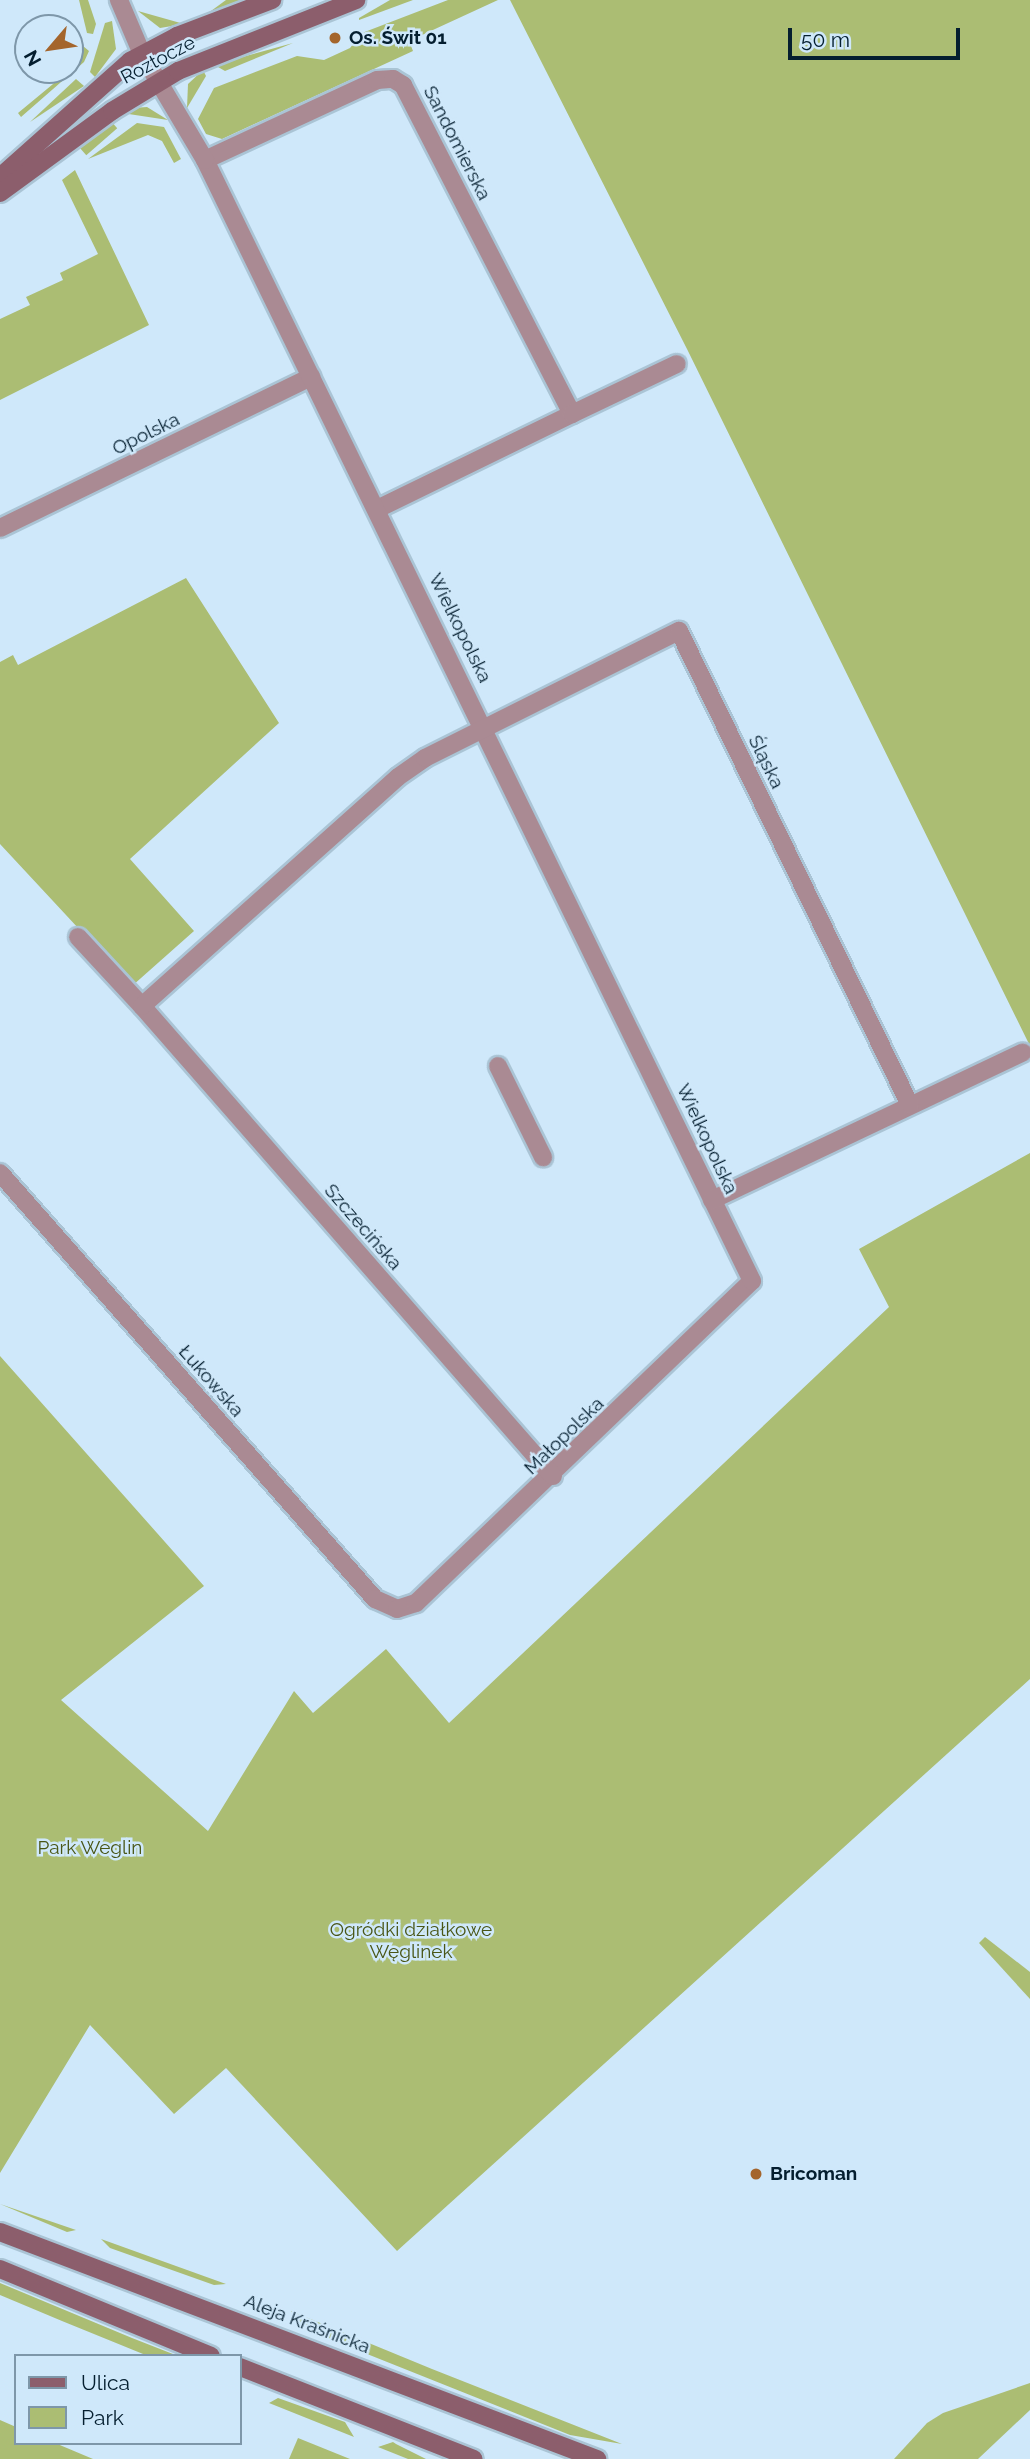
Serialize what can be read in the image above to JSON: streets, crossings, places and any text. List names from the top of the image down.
{
  "streets": {
    "main road": ["Roztocze", "Aleja Kraśnicka"],
    "street": [
      "Sandomierska",
      "Opolska",
      "Wielkopolska",
      "Śląska",
      "Szczecińska",
      "Łukowska",
      "Małopolska"
    ]
  },
  "crossings": [
    ["Roztocze", "Wielkopolska"],
    ["Sandomierska", "Wielkopolska"],
    ["Opolska", "Wielkopolska"],
    ["Wielkopolska", "Śląska"],
    ["Wielkopolska", "Małopolska"],
    ["Szczecińska", "Małopolska"],
    ["Łukowska", "Małopolska"]
  ],
  "parks": ["Park Weglin", "Ogródki działkowe Węglinek"],
  "places": ["Os. Świt 01", "Bricoman"],
  "legend": ["Ulica", "Park"],
  "scale_bar": "50 m",
  "north": "bottom left"
}
